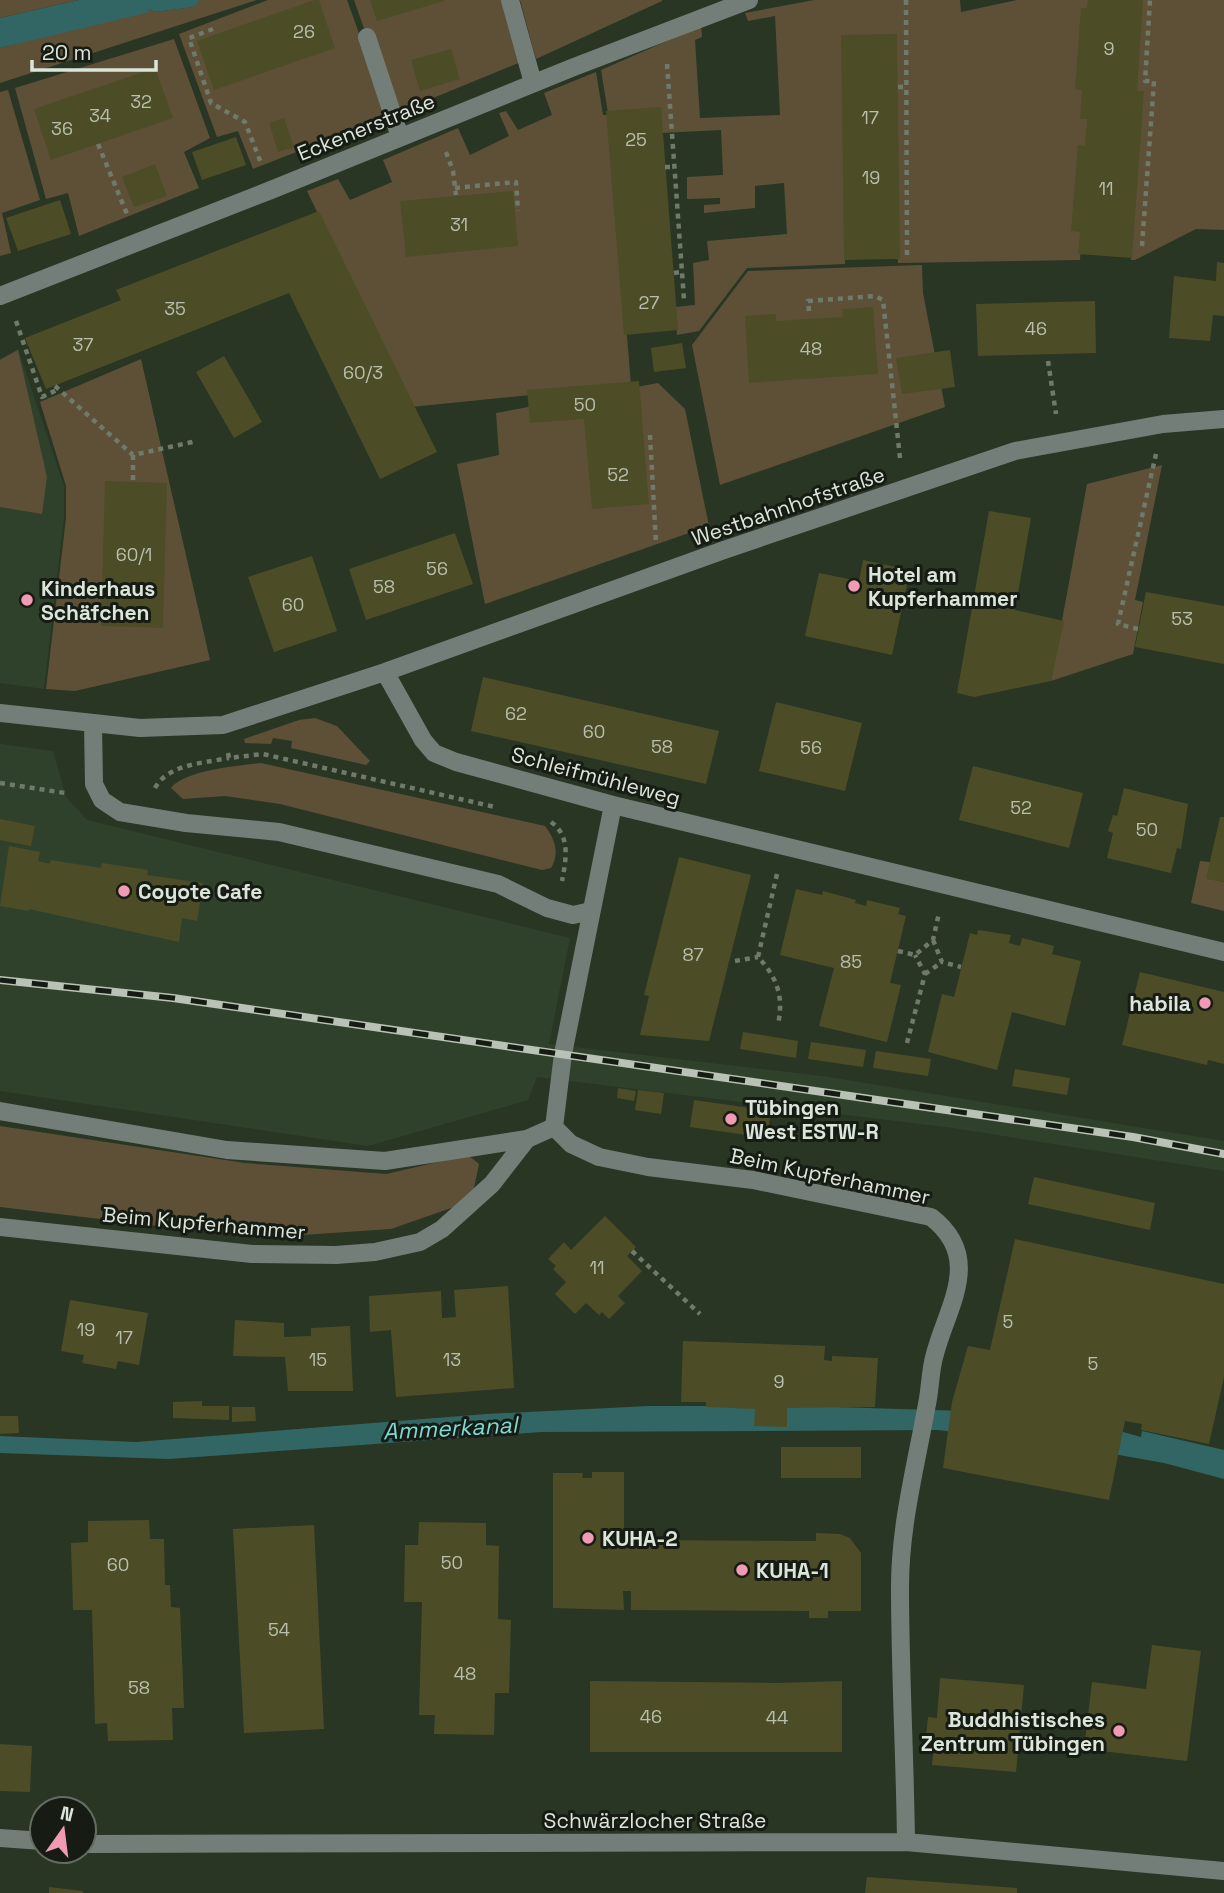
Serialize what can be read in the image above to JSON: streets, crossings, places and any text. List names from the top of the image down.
{
  "streets": {
    "street": [
      "Eckenerstraße",
      "Westbahnhofstraße",
      "Schleifmühleweg",
      "Beim Kupferhammer",
      "Schwärzlocher Straße"
    ]
  },
  "crossings": [
    ["Westbahnhofstraße", "Schleifmühleweg"],
    ["Beim Kupferhammer", "Schwärzlocher Straße"]
  ],
  "water": ["Ammerkanal"],
  "places": [
    "Hotel am Kupferhammer",
    "Kinderhaus Schäfchen",
    "Coyote Cafe",
    "habila",
    "Tübingen West ESTW-R",
    "KUHA-2",
    "KUHA-1",
    "Buddhistisches Zentrum Tübingen"
  ],
  "house_numbers": [
    "26",
    "9",
    "32",
    "34",
    "17",
    "36",
    "25",
    "19",
    "11",
    "31",
    "27",
    "35",
    "46",
    "37",
    "48",
    "60/3",
    "50",
    "52",
    "60/1",
    "56",
    "58",
    "60",
    "53",
    "62",
    "60",
    "58",
    "56",
    "52",
    "50",
    "87",
    "85",
    "11",
    "5",
    "19",
    "17",
    "15",
    "13",
    "5",
    "9",
    "50",
    "60",
    "54",
    "48",
    "58",
    "46",
    "44"
  ],
  "scale_bar": "20 m",
  "north": "top"
}
